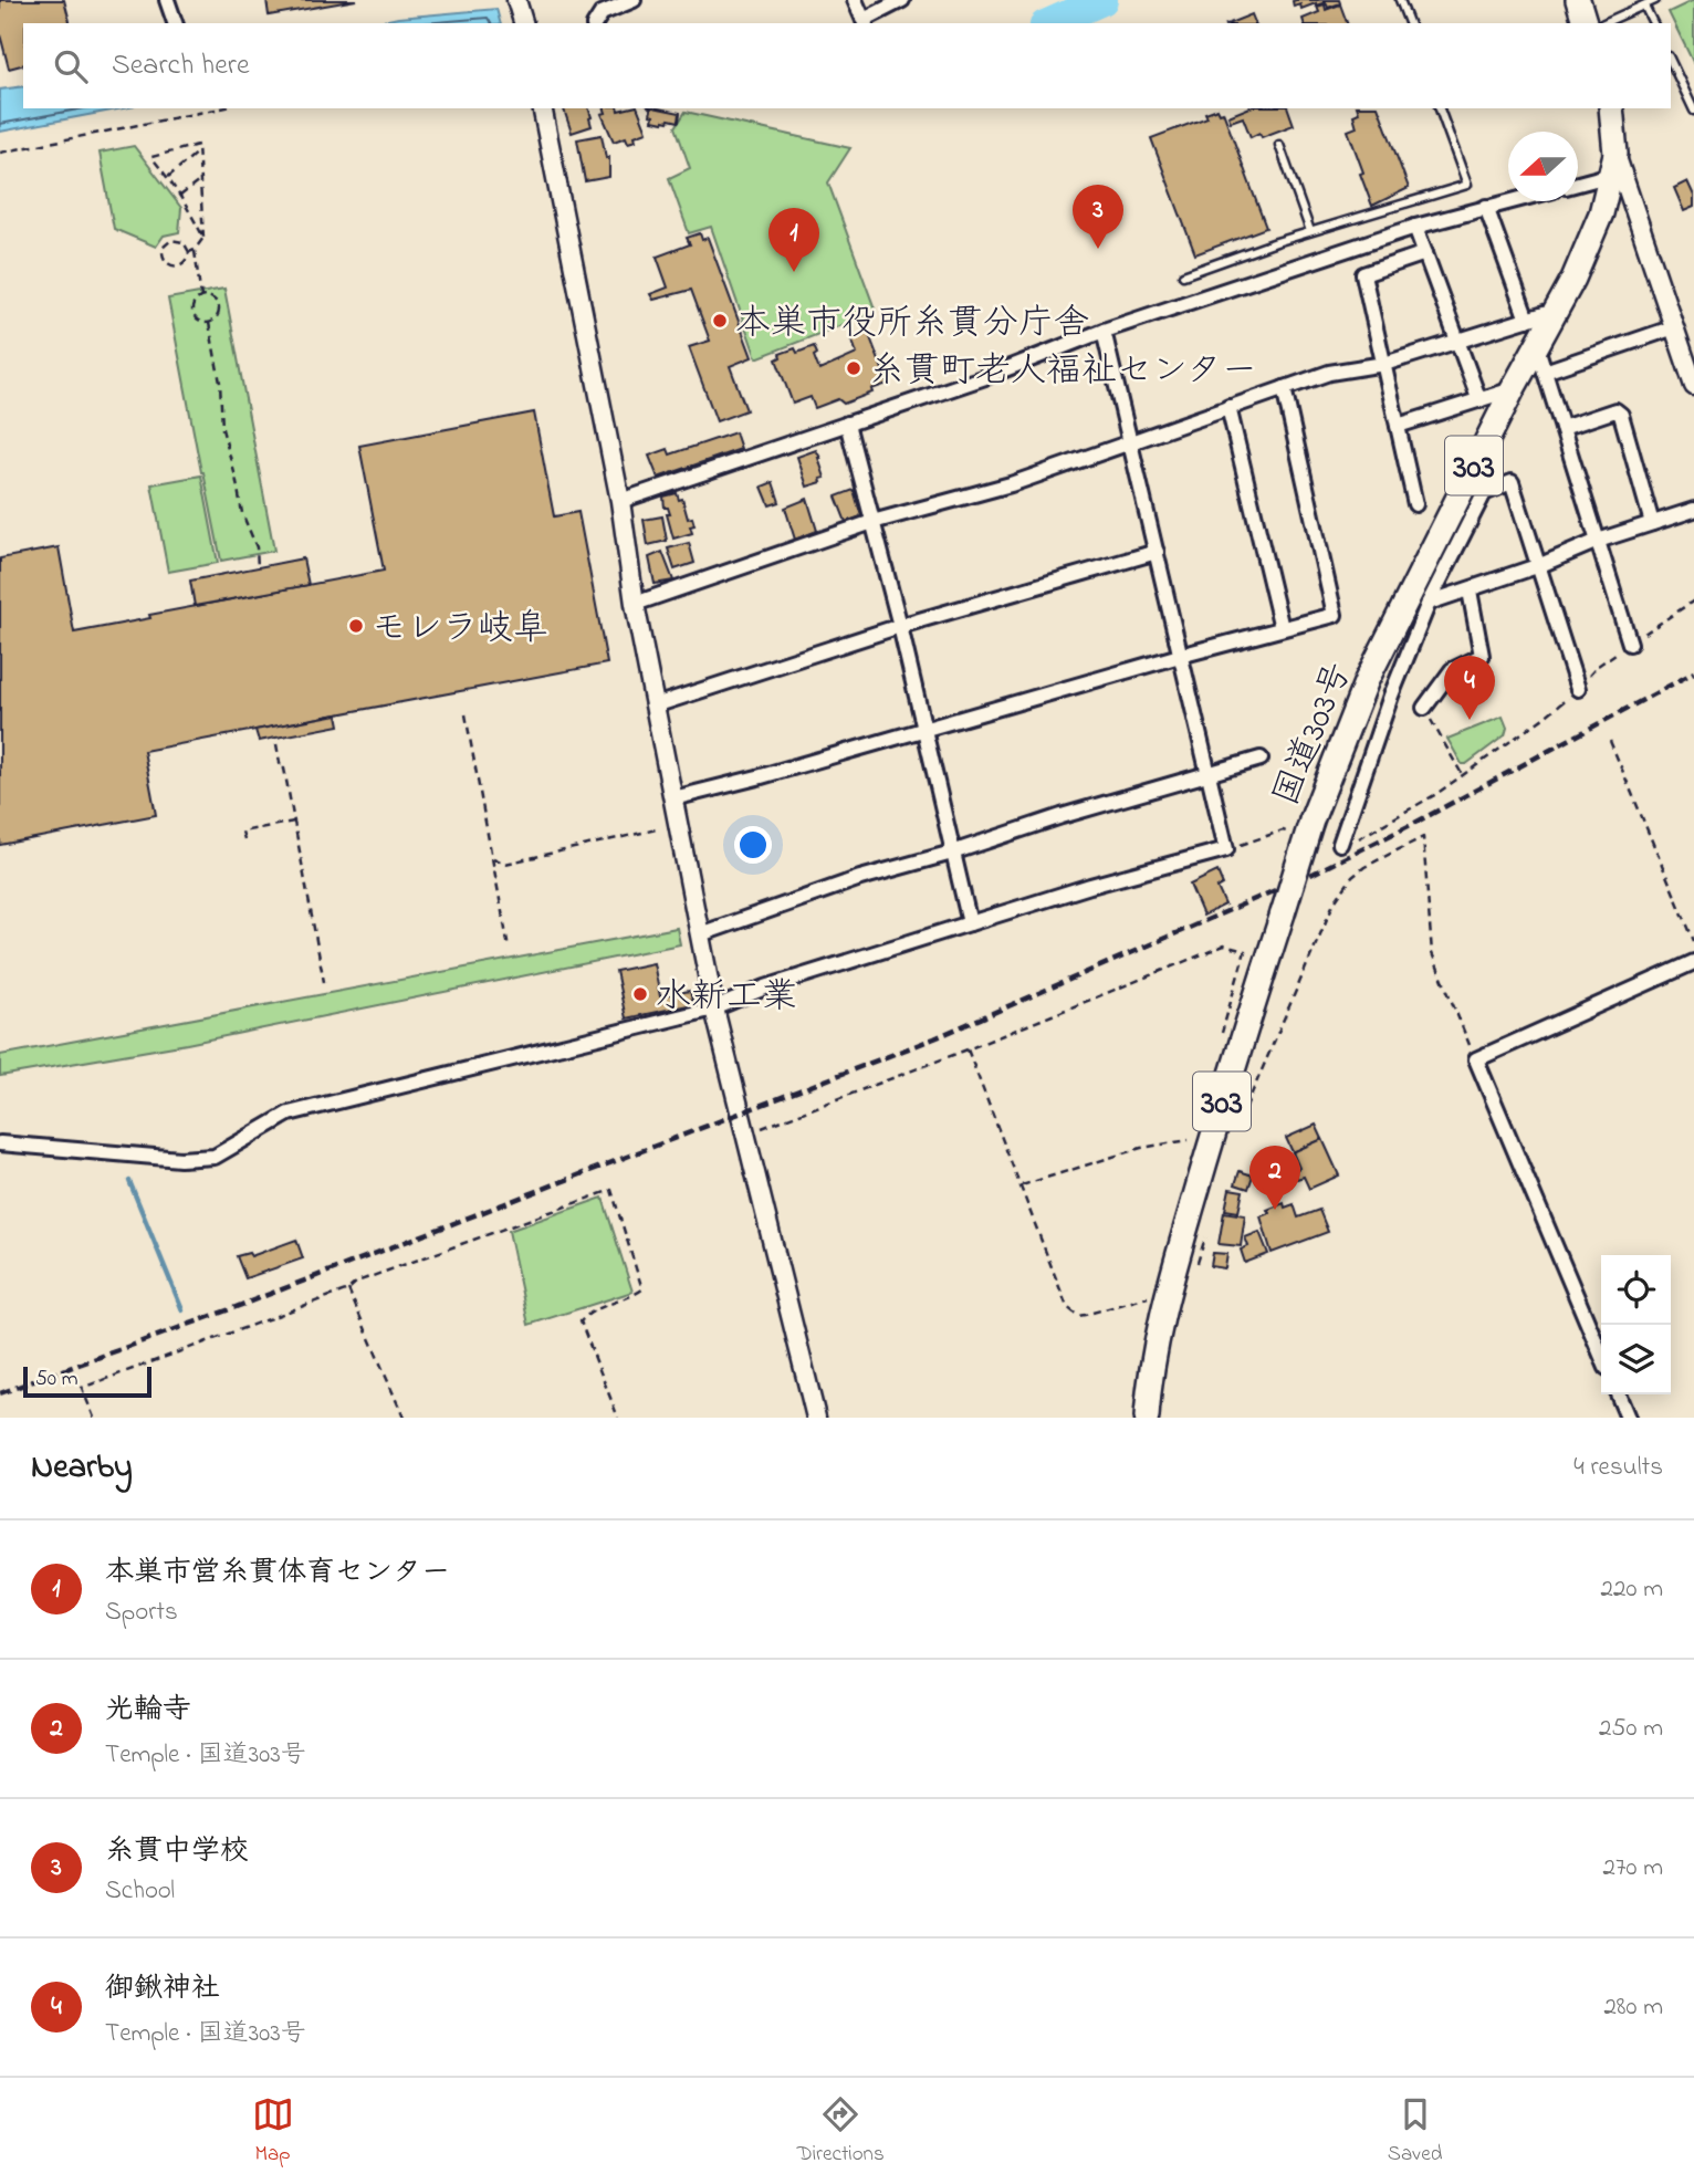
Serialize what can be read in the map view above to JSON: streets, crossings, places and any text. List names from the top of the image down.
{
  "streets": {
    "highway": ["303", "国道303号"]
  },
  "places": [
    "本巣市役所糸貫分庁舎",
    "糸貫町老人福祉センター",
    "モレラ岐阜",
    "水新工業"
  ],
  "scale_bar": "50 m",
  "north": "left",
  "page": {
    "search": "Search here",
    "pins": [
      "3",
      "1",
      "4",
      "2"
    ],
    "scale": "50 m",
    "heading": ["Nearby", "4 results"],
    "list": [
      {
        "mark": "1",
        "name": "本巣市営糸貫体育センター",
        "note": "Sports",
        "value": "220 m"
      },
      {
        "mark": "2",
        "name": "光輪寺",
        "note": "Temple · 国道303号",
        "value": "250 m"
      },
      {
        "mark": "3",
        "name": "糸貫中学校",
        "note": "School",
        "value": "270 m"
      },
      {
        "mark": "4",
        "name": "御鍬神社",
        "note": "Temple · 国道303号",
        "value": "280 m"
      }
    ],
    "nav": ["Map", "Directions", "Saved"]
  }
}
